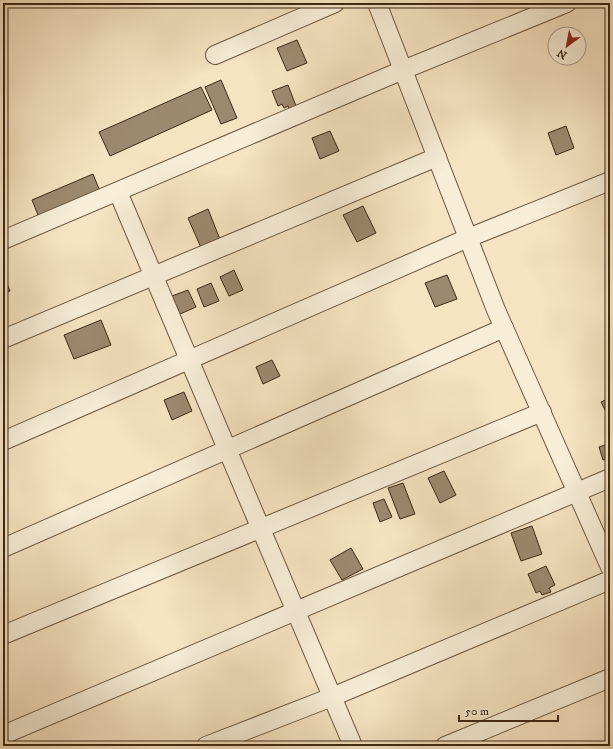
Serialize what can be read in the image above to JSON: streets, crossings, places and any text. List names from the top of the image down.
{
  "scale_bar": "50 m",
  "north": "bottom left"
}
